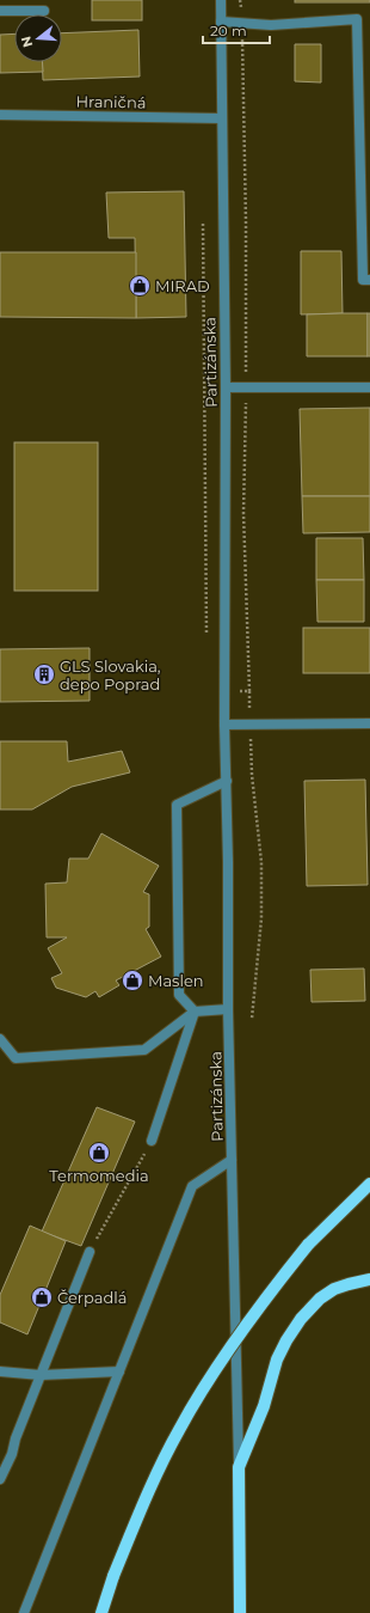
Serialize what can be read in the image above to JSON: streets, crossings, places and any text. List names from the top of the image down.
{
  "streets": {
    "street": ["Hraničná", "Partizánska"]
  },
  "crossings": [
    ["Hraničná", "Partizánska"]
  ],
  "places": {
    "shop": [
      "MIRAD",
      "Maslen",
      "Termomedia",
      "Čerpadlá"
    ],
    "building": ["GLS Slovakia, depo Poprad"]
  },
  "scale_bar": "20 m",
  "north": "left"
}
